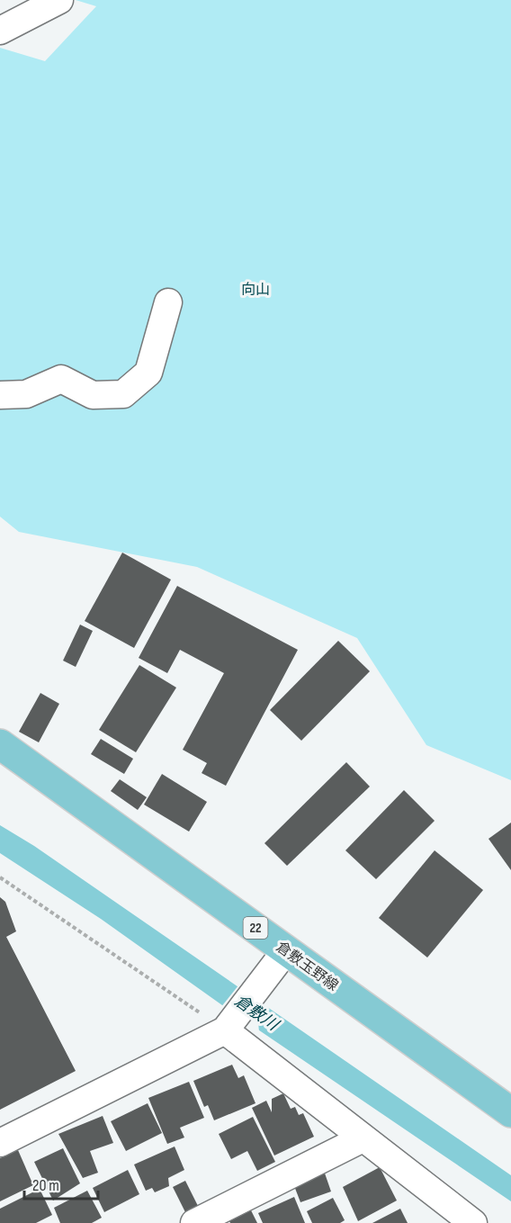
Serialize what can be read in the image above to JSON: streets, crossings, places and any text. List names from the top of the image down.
{
  "streets": {
    "main road": ["22", "倉敷玉野線"]
  },
  "water": ["倉敷川"],
  "parks": ["向山"],
  "scale_bar": "20 m"
}
